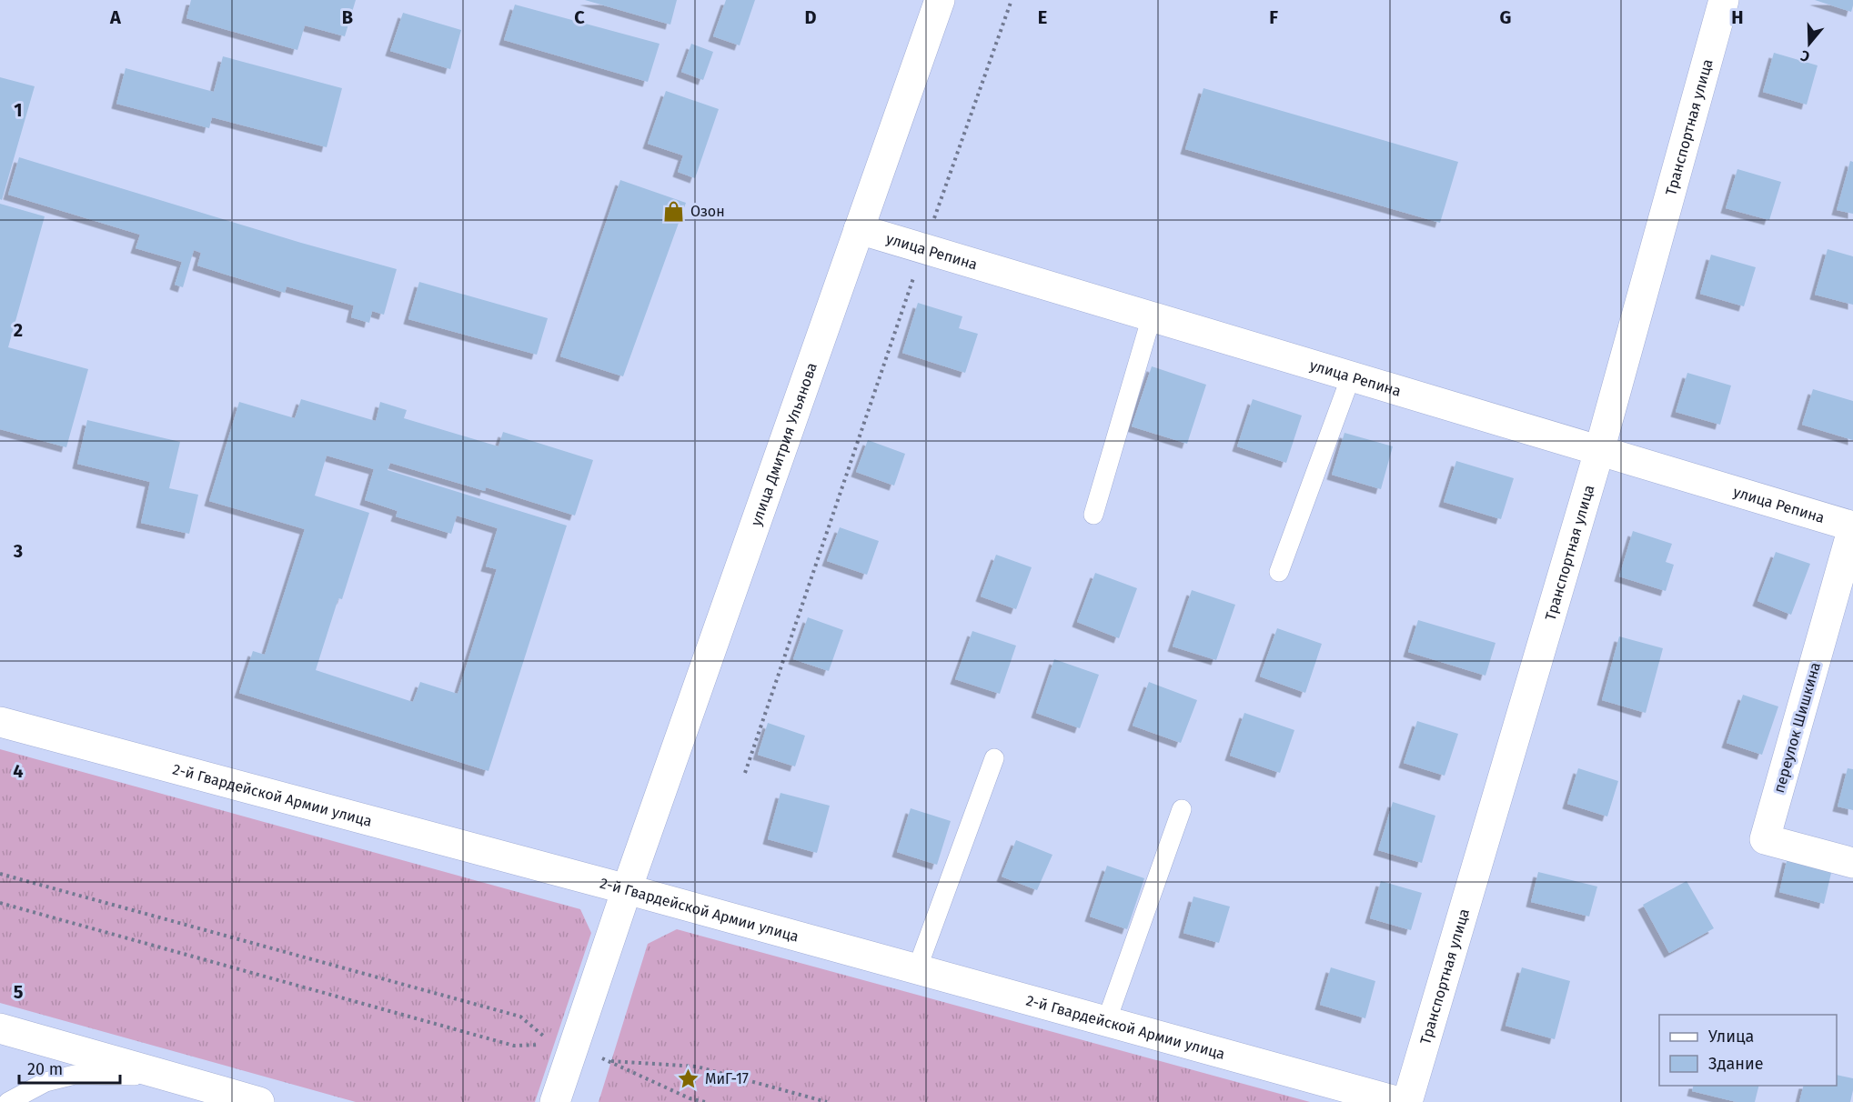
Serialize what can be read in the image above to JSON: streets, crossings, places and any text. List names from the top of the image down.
{
  "streets": {
    "street": [
      "Транспортная улица",
      "улица Репина",
      "улица Дмитрия Ульянова",
      "переулок Шишкина",
      "2-й Гвардейской Армии улица"
    ]
  },
  "crossings": [
    ["Транспортная улица", "улица Репина"],
    ["улица Репина", "улица Дмитрия Ульянова"],
    ["улица Репина", "переулок Шишкина"],
    ["улица Дмитрия Ульянова", "2-й Гвардейской Армии улица"]
  ],
  "places": {
    "shop": ["Озон"],
    "place": ["МиГ-17"]
  },
  "legend": ["Улица", "Здание"],
  "scale_bar": "20 m",
  "north": "bottom",
  "grid": {
    "columns": [
      "A",
      "B",
      "C",
      "D",
      "E",
      "F",
      "G",
      "H"
    ],
    "rows": [
      "1",
      "2",
      "3",
      "4",
      "5"
    ]
  }
}
